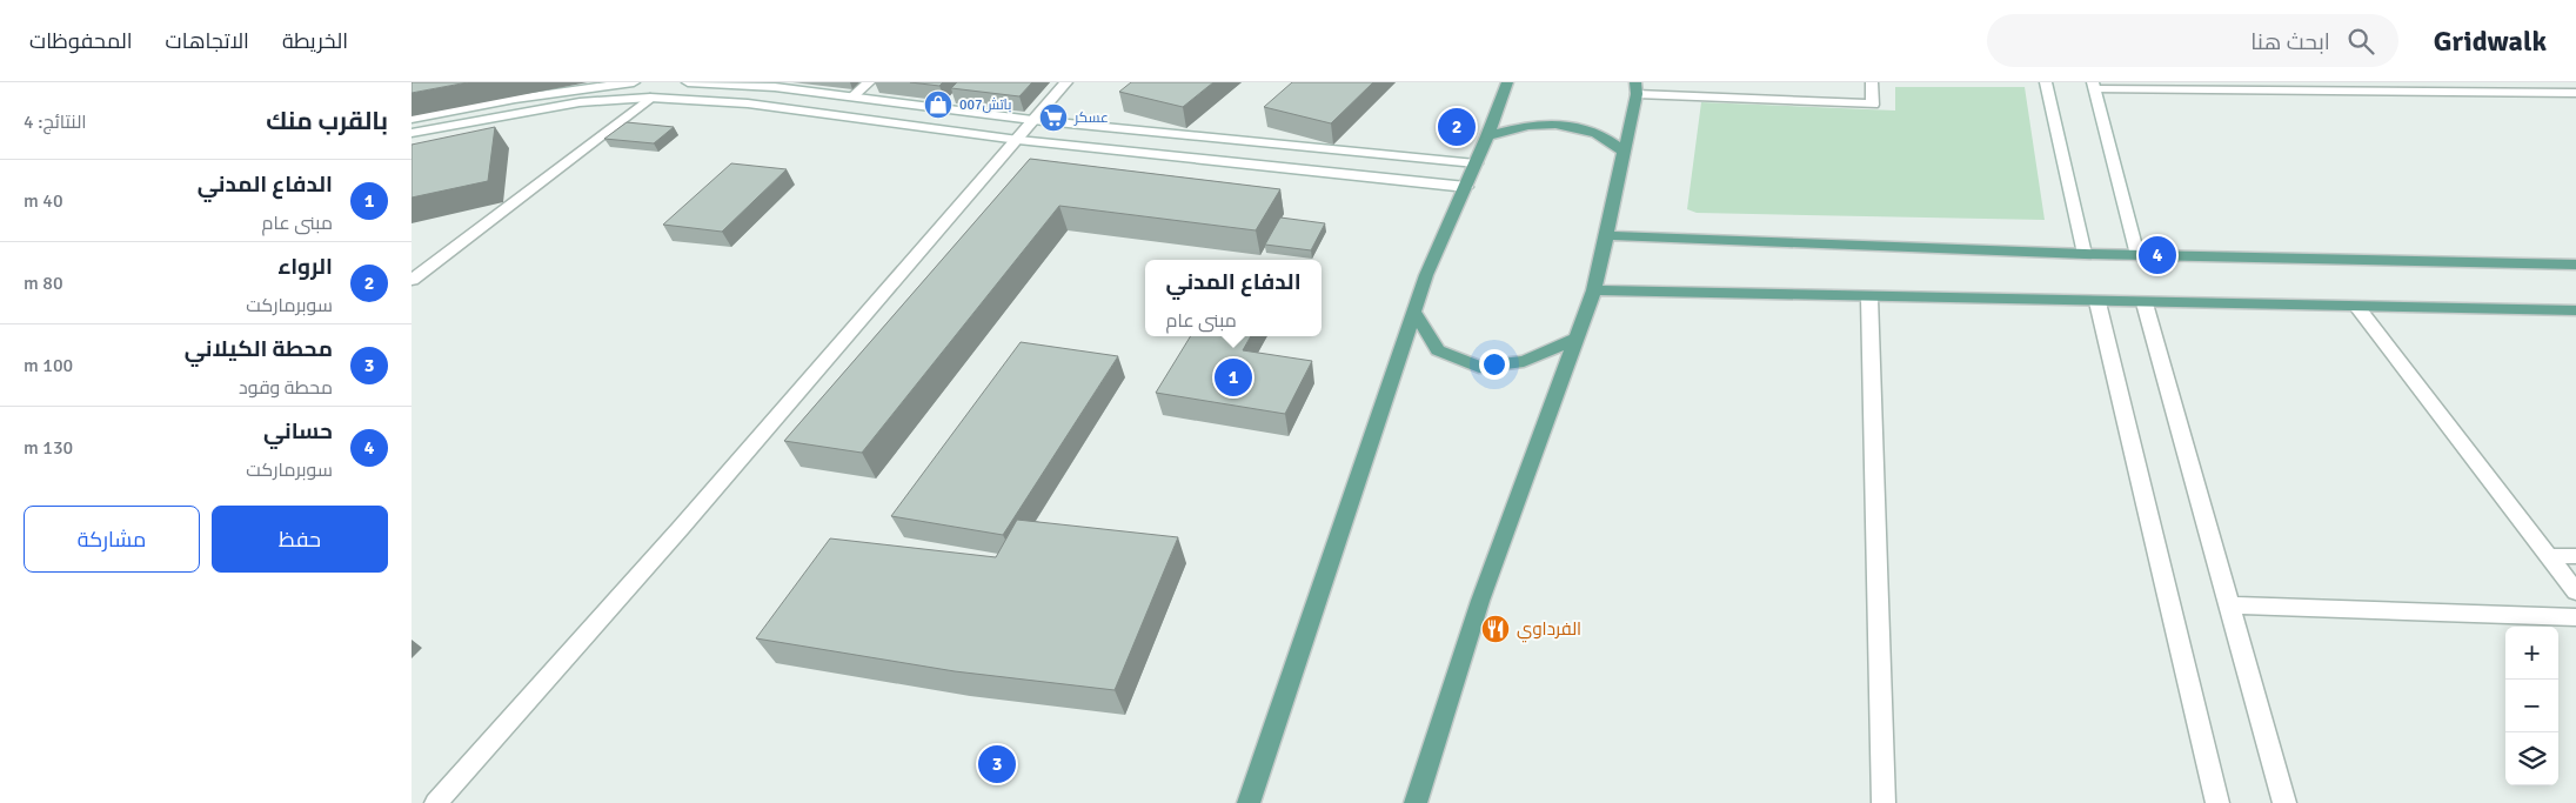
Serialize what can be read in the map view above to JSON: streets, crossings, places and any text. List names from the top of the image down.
{
  "places": {
    "shop": ["باتش007"],
    "supermarket": ["عسكر"],
    "restaurant": ["الفرداوي"]
  },
  "page": {
    "header": "Gridwalk",
    "search": "ابحث هنا",
    "nav": ["الخريطة", "الاتجاهات", "المحفوظات"],
    "heading": ["بالقرب منك", "النتائج: 4"],
    "pins": [
      "2",
      "4",
      "1",
      "3"
    ],
    "list": [
      {
        "mark": "1",
        "name": "الدفاع المدني",
        "note": "مبنى عام",
        "value": "40 m"
      },
      {
        "mark": "2",
        "name": "الرواء",
        "note": "سوبرماركت",
        "value": "80 m"
      },
      {
        "mark": "3",
        "name": "محطة الكيلاني",
        "note": "محطة وقود",
        "value": "100 m"
      },
      {
        "mark": "4",
        "name": "حساني",
        "note": "سوبرماركت",
        "value": "130 m"
      }
    ],
    "popup": ["الدفاع المدني", "مبنى عام"],
    "buttons": ["حفظ", "مشاركة"],
    "map_buttons": ["+", "−"]
  }
}
